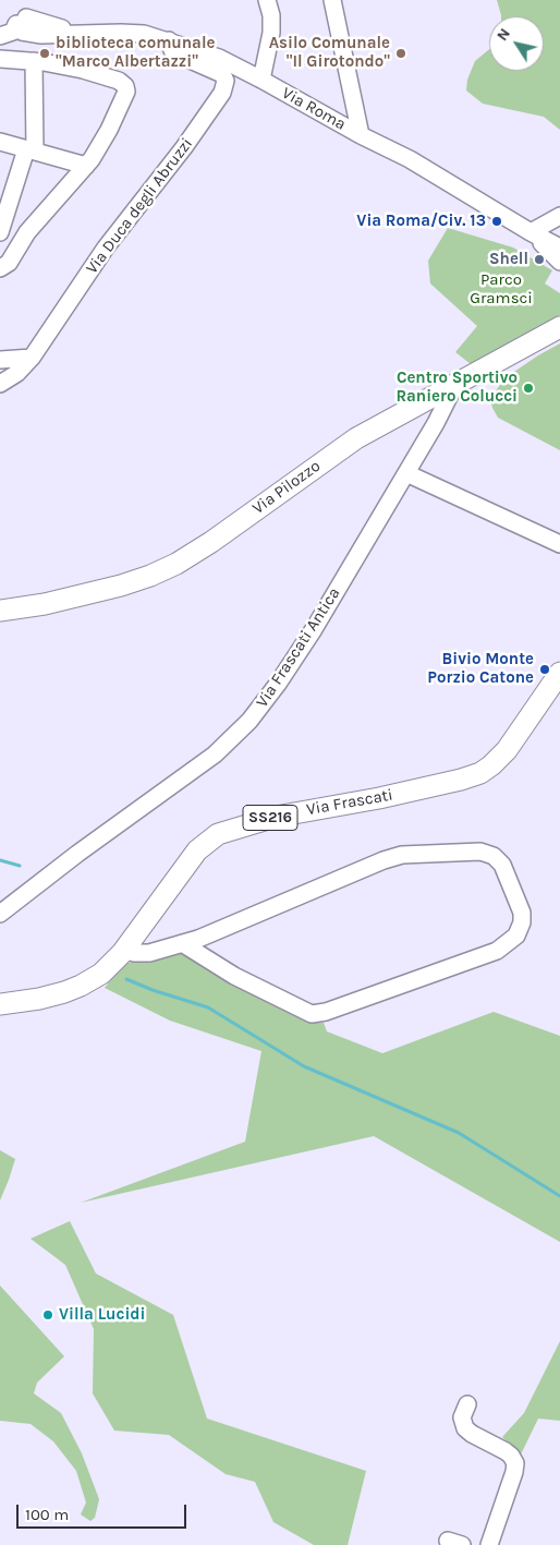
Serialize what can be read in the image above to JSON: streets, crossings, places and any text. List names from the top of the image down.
{
  "streets": {
    "main road": ["Via Pilozzo", "Via Frascati", "SS216"],
    "street": ["Via Roma", "Via Duca degli Abruzzi", "Via Frascati Antica"]
  },
  "crossings": [
    ["Via Roma", "Via Duca degli Abruzzi"],
    ["Via Pilozzo", "Via Frascati Antica"]
  ],
  "parks": ["Parco Gramsci"],
  "places": [
    "biblioteca comunale \"Marco Albertazzi\"",
    "Asilo Comunale \"Il Girotondo\"",
    "Via Roma/Civ. 13",
    "Shell",
    "Centro Sportivo Raniero Colucci",
    "Bivio Monte Porzio Catone",
    "Villa Lucidi"
  ],
  "scale_bar": "100 m",
  "north": "top left"
}
